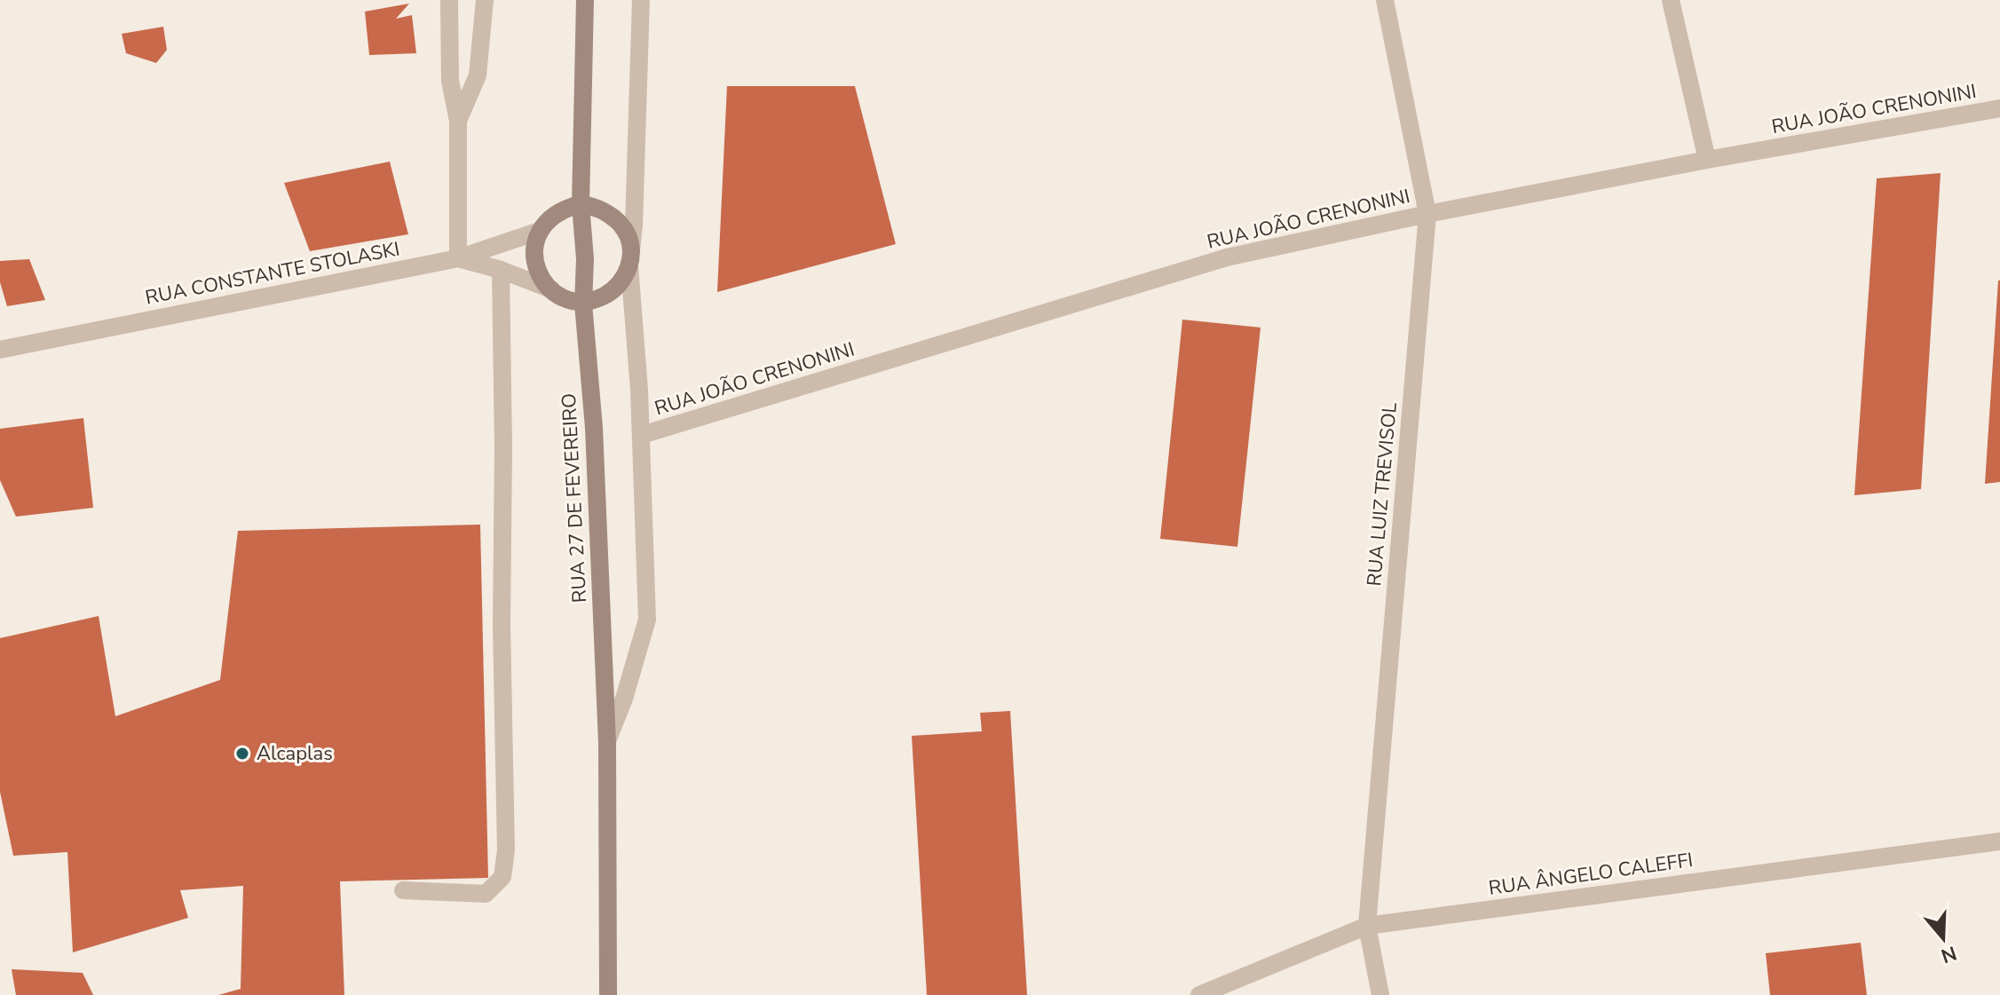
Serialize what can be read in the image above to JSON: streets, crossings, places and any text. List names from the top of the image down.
{
  "streets": {
    "main road": ["RUA 27 DE FEVEREIRO"],
    "street": [
      "RUA JOÃO CRENONINI",
      "RUA CONSTANTE STOLASKI",
      "RUA LUIZ TREVISOL",
      "RUA ÂNGELO CALEFFI"
    ]
  },
  "crossings": [
    ["RUA JOÃO CRENONINI", "RUA LUIZ TREVISOL"],
    ["RUA LUIZ TREVISOL", "RUA ÂNGELO CALEFFI"]
  ],
  "places": ["Alcaplas"],
  "north": "bottom"
}
